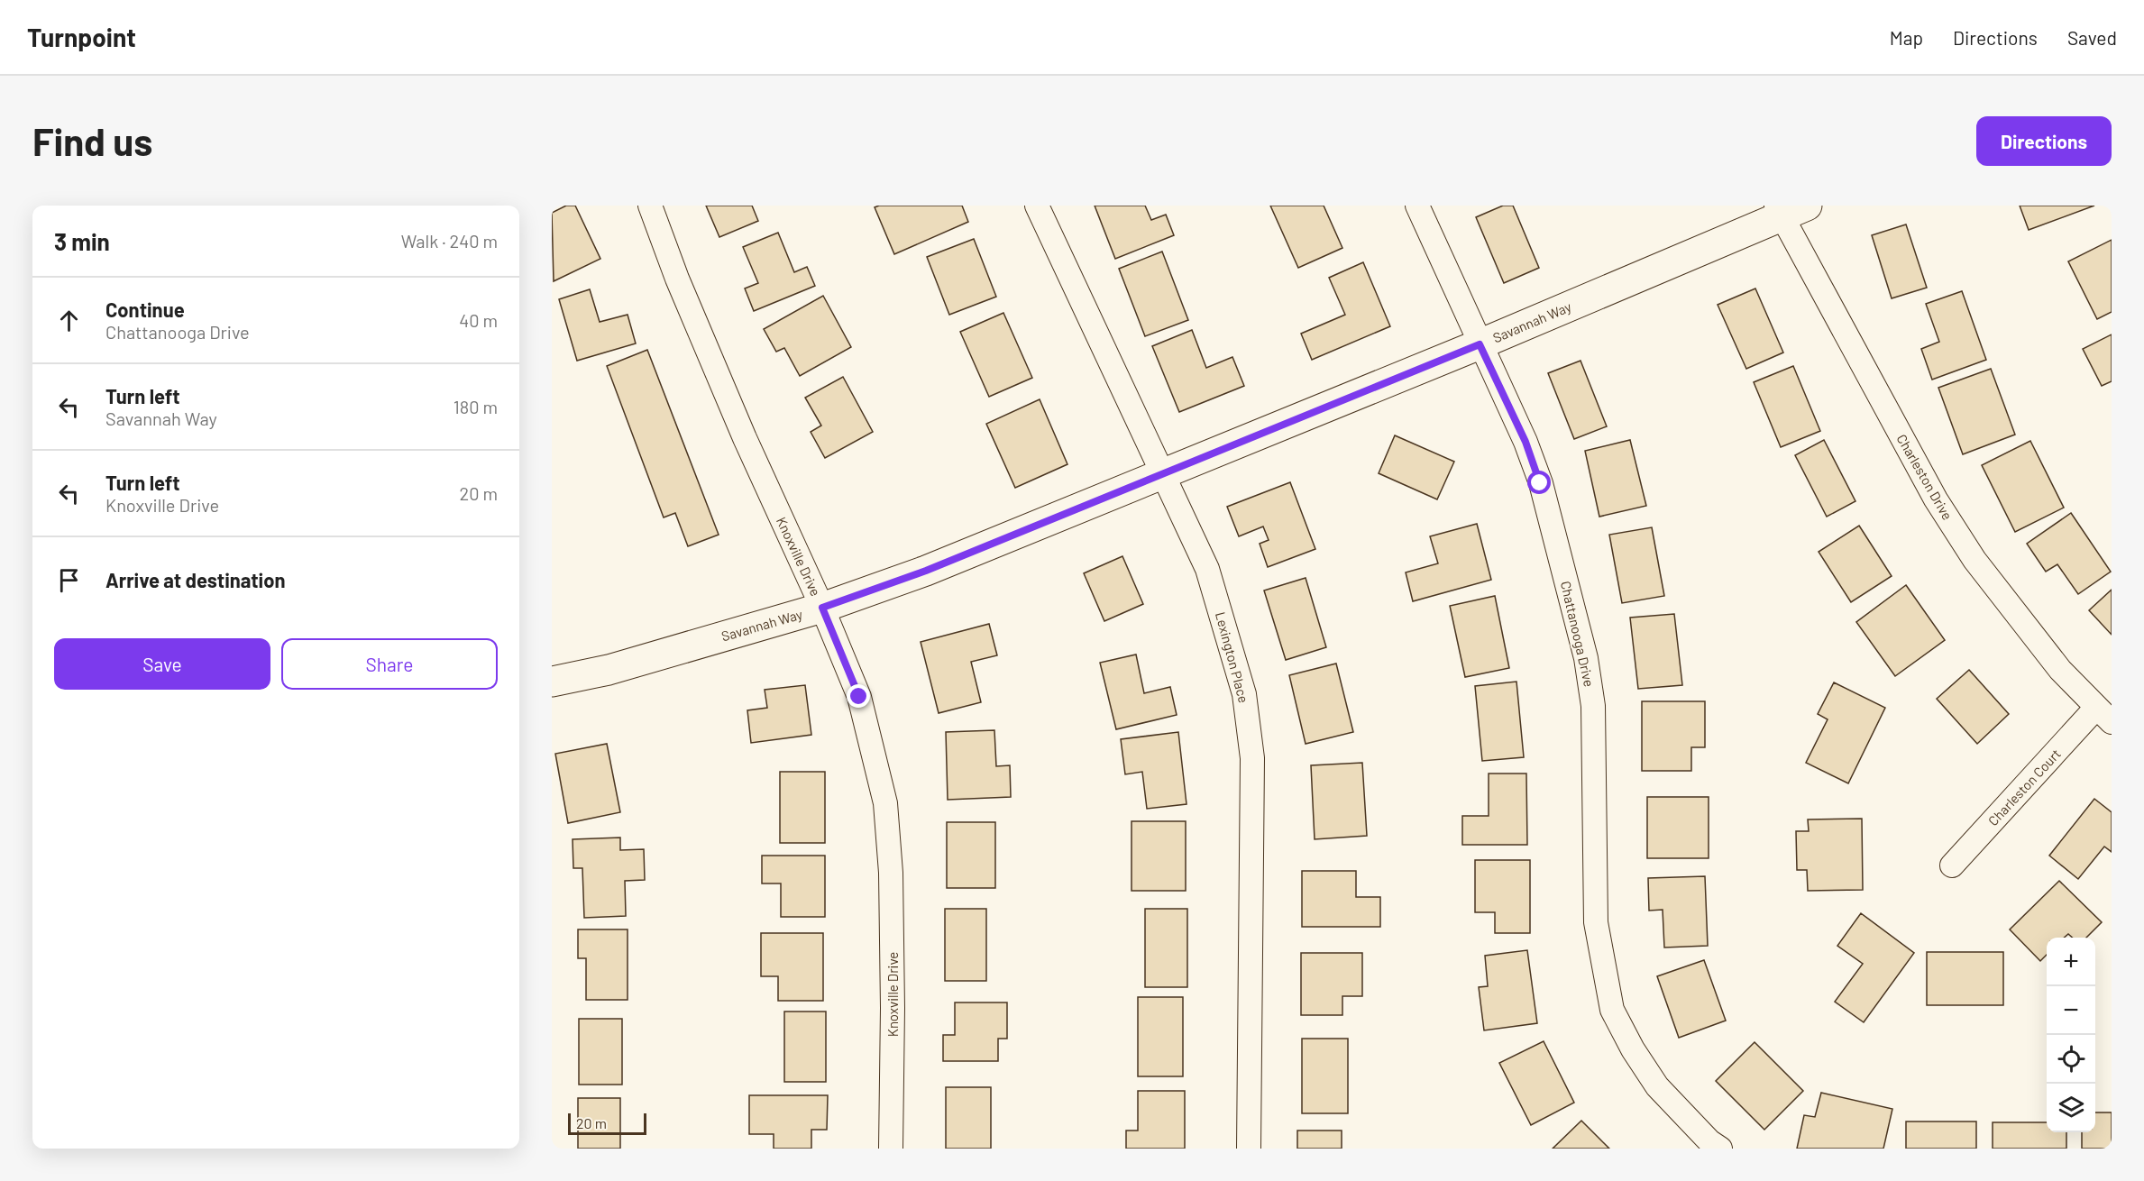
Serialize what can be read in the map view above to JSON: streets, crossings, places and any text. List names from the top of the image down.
{
  "streets": {
    "street": [
      "Savannah Way",
      "Charleston Drive",
      "Knoxville Drive",
      "Chattanooga Drive",
      "Lexington Place",
      "Charleston Court"
    ]
  },
  "crossings": [
    ["Savannah Way", "Charleston Drive"],
    ["Savannah Way", "Knoxville Drive"],
    ["Savannah Way", "Chattanooga Drive"],
    ["Savannah Way", "Lexington Place"],
    ["Charleston Drive", "Charleston Court"]
  ],
  "scale_bar": "20 m",
  "page": {
    "header": "Turnpoint",
    "nav": ["Map", "Directions", "Saved"],
    "buttons": [
      "Directions",
      ["Save", "Share"]
    ],
    "title": "Find us",
    "heading": ["3 min", "Walk · 240 m"],
    "list": [
      ["Continue", "Chattanooga Drive", "40 m"],
      ["Turn left", "Savannah Way", "180 m"],
      ["Turn left", "Knoxville Drive", "20 m"],
      "Arrive at destination"
    ],
    "map_buttons": ["+", "−"],
    "scale": "20 m"
  }
}
